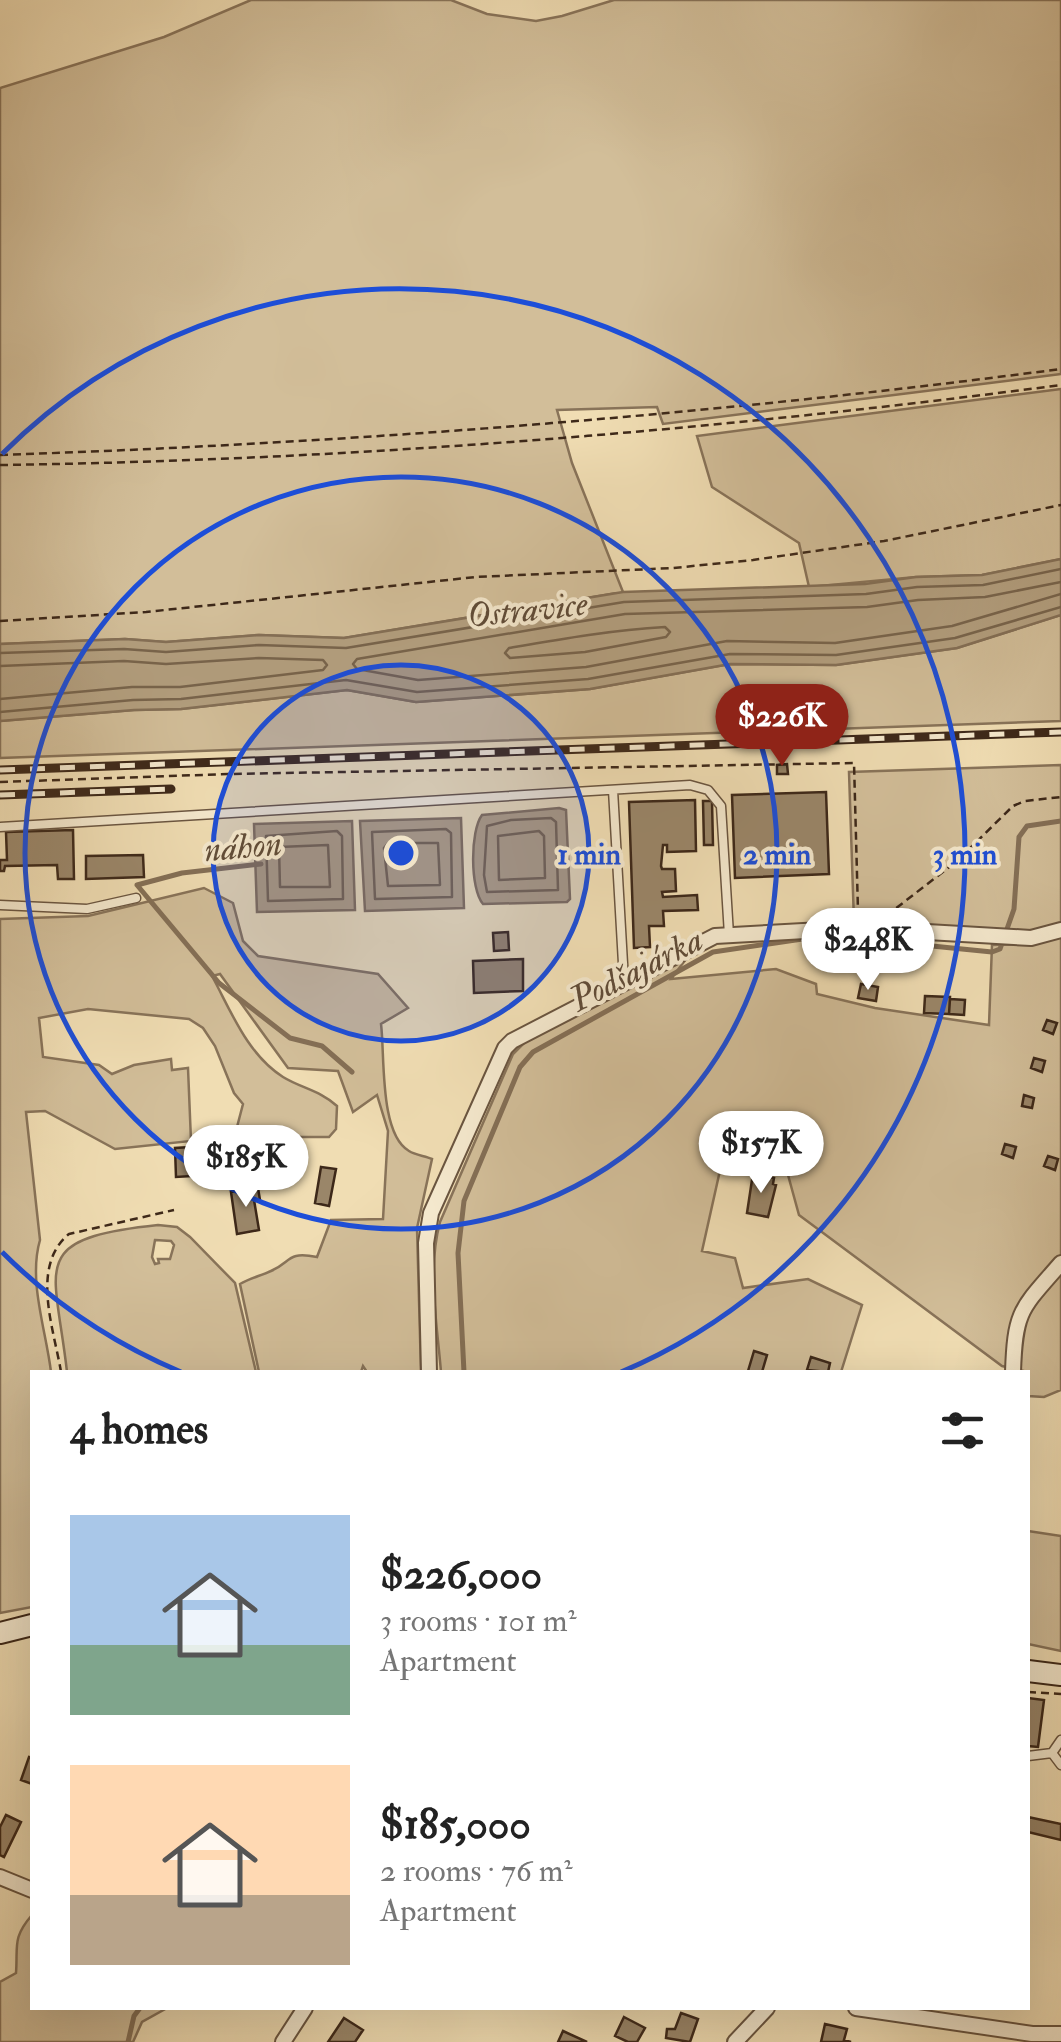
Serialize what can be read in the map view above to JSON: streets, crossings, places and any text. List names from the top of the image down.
{
  "water": ["Ostravice", "náhon", "Podšajárka"],
  "page": {
    "price": [
      "$226K",
      "$248K",
      "$157K",
      "$185K"
    ],
    "heading": "4 homes",
    "list": [
      {
        "name": "$226,000",
        "note": "3 rooms · 101 m² · Apartment"
      },
      {
        "name": "$185,000",
        "note": "2 rooms · 76 m² · Apartment"
      }
    ]
  },
  "rings": ["1 min", "2 min", "3 min"]
}
